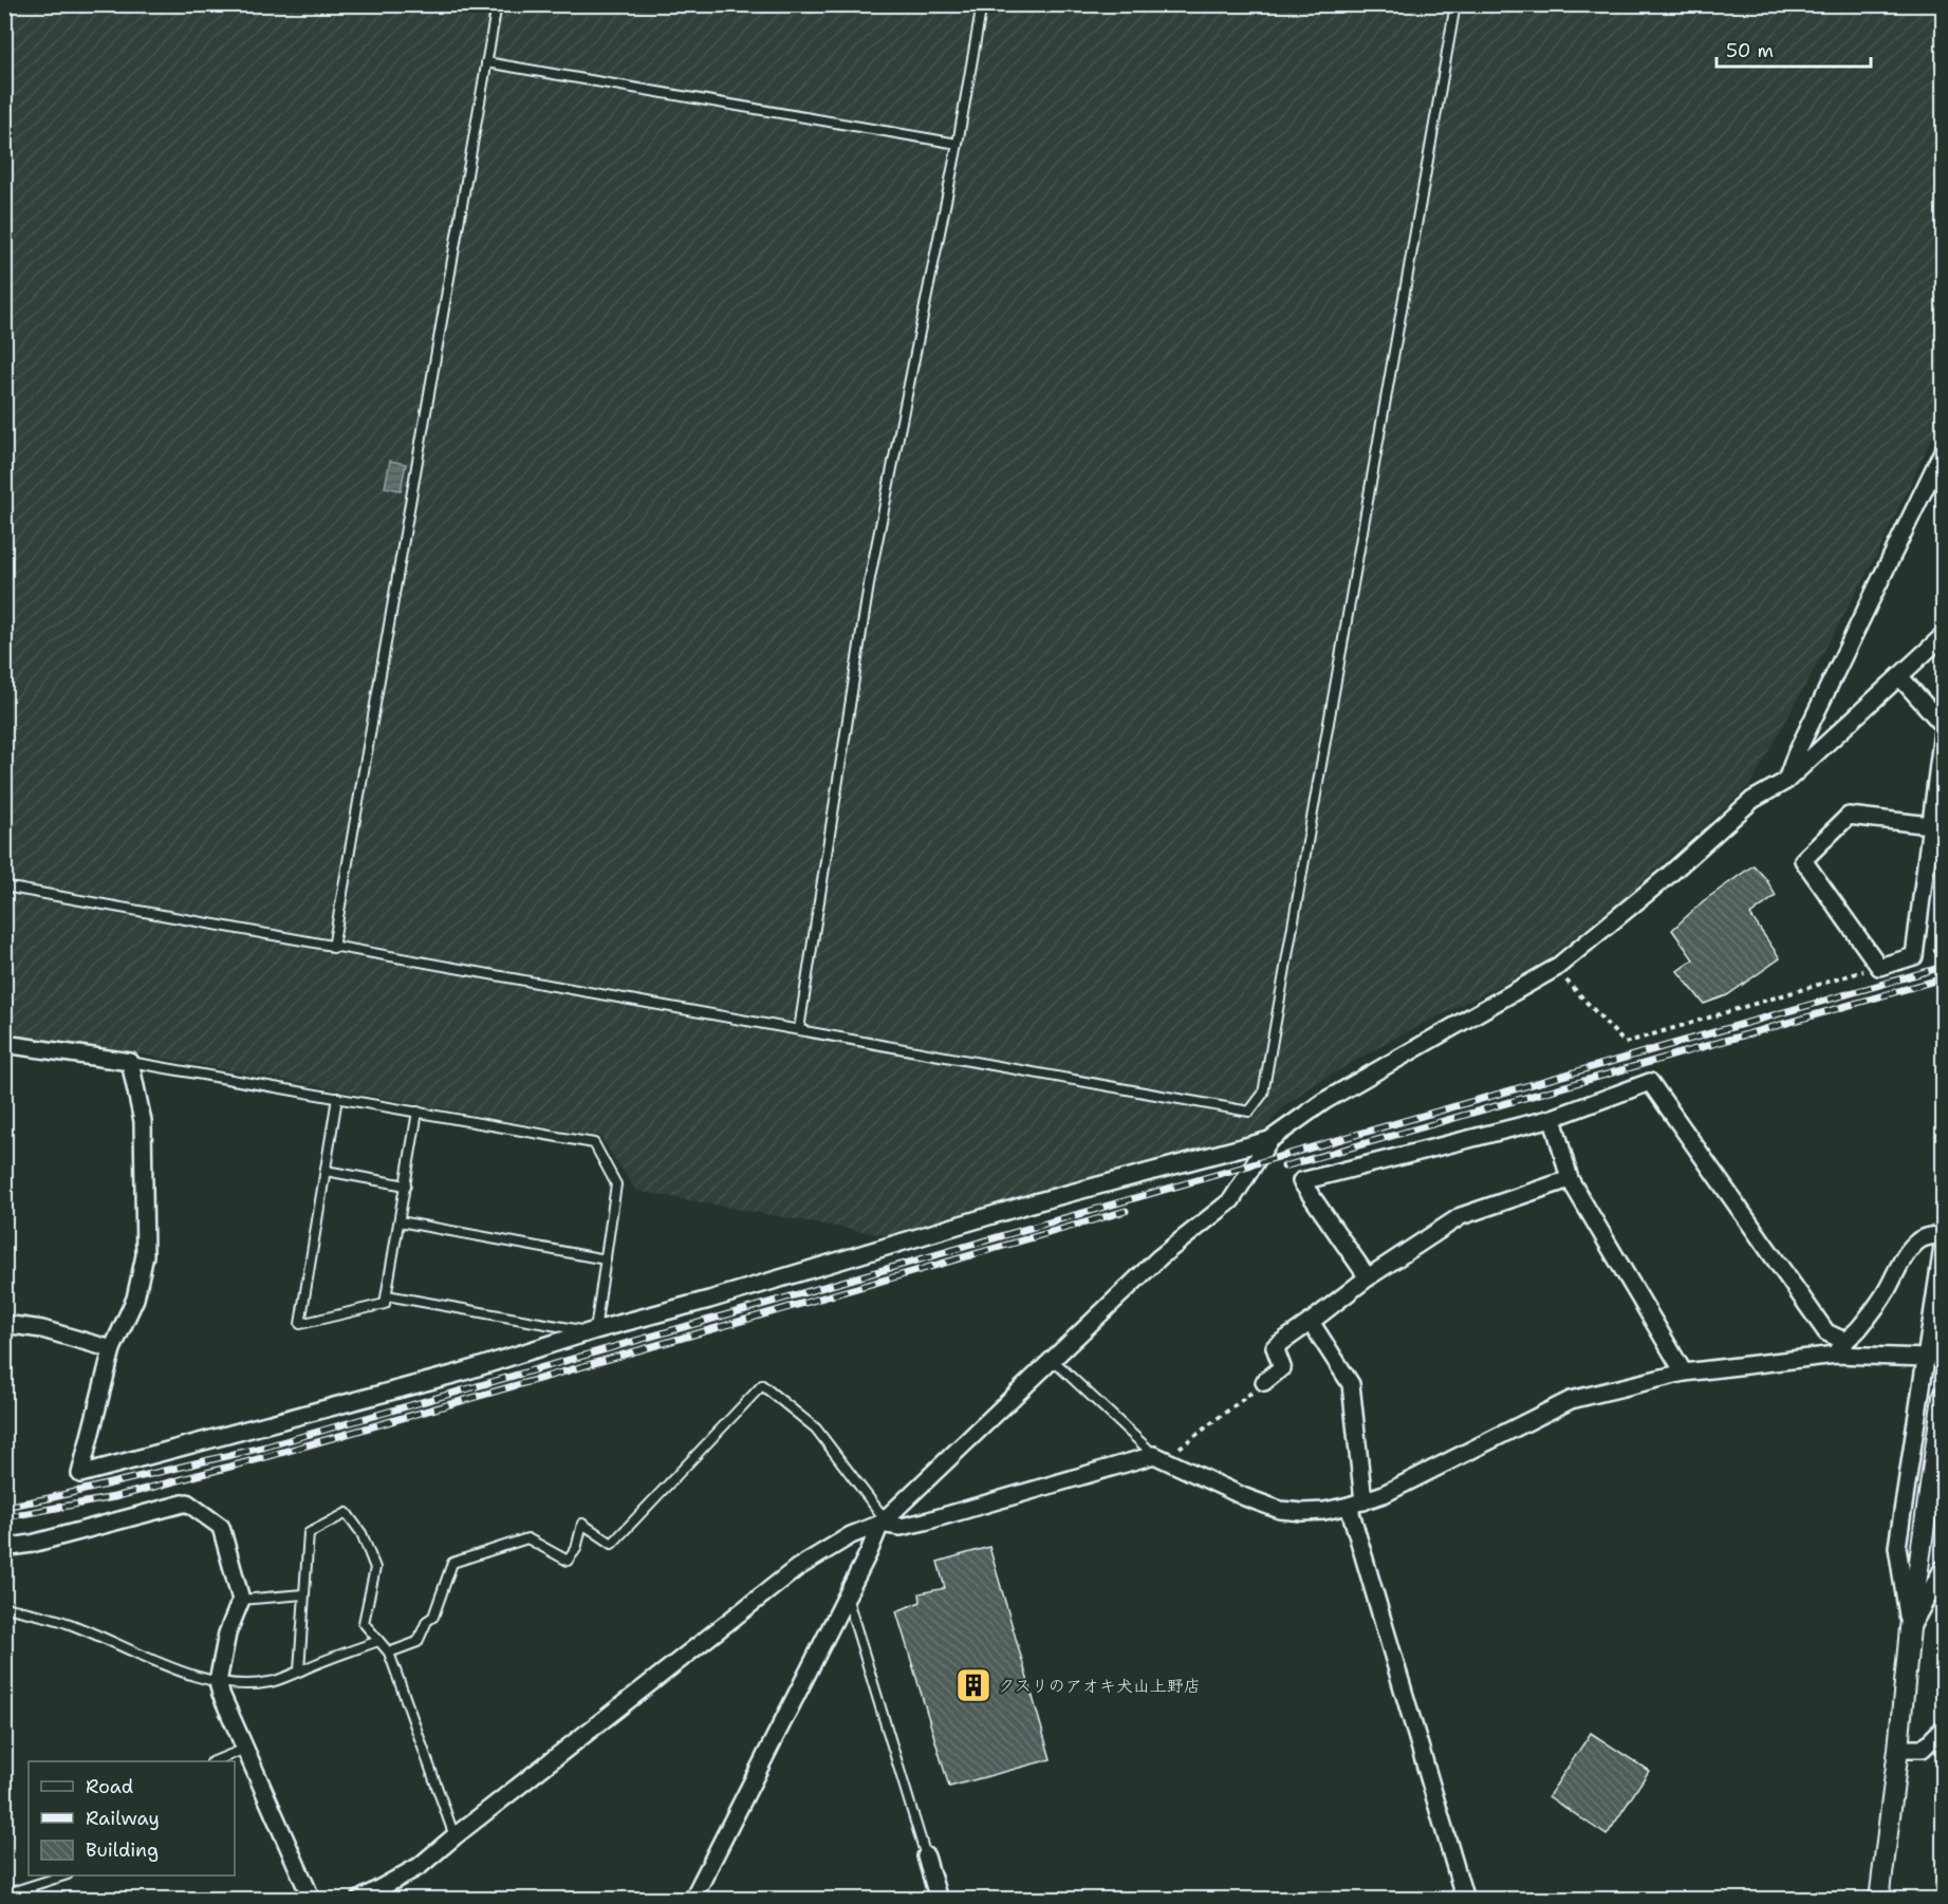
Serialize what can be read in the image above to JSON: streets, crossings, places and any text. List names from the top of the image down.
{
  "places": {
    "building": ["クスリのアオキ犬山上野店"]
  },
  "legend": ["Road", "Railway", "Building"],
  "scale_bar": "50 m"
}
